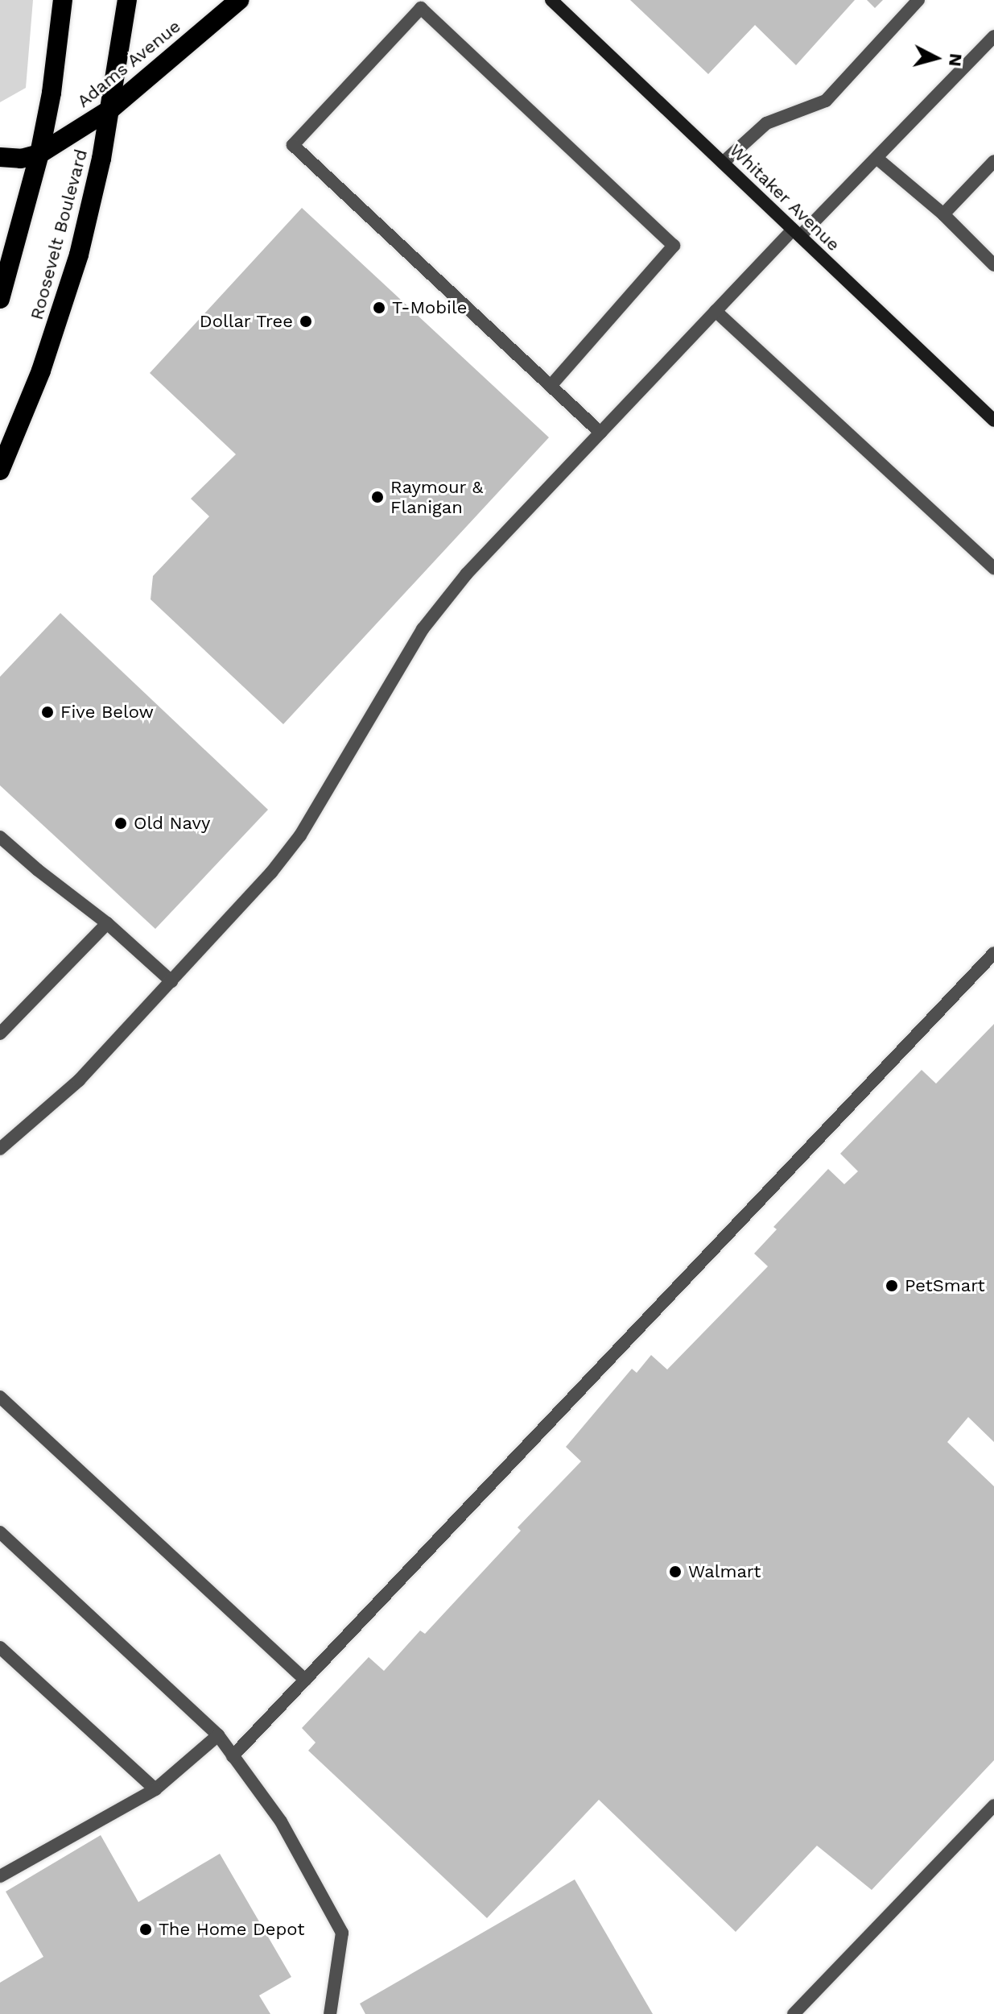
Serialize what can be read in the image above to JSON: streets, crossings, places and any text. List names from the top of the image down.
{
  "streets": {
    "highway": ["Adams Avenue", "Roosevelt Boulevard"],
    "street": ["Whitaker Avenue"]
  },
  "crossings": [
    ["Adams Avenue", "Roosevelt Boulevard"]
  ],
  "places": [
    "T-Mobile",
    "Dollar Tree",
    "Raymour & Flanigan",
    "Five Below",
    "Old Navy",
    "PetSmart",
    "Walmart",
    "The Home Depot"
  ],
  "north": "right"
}
